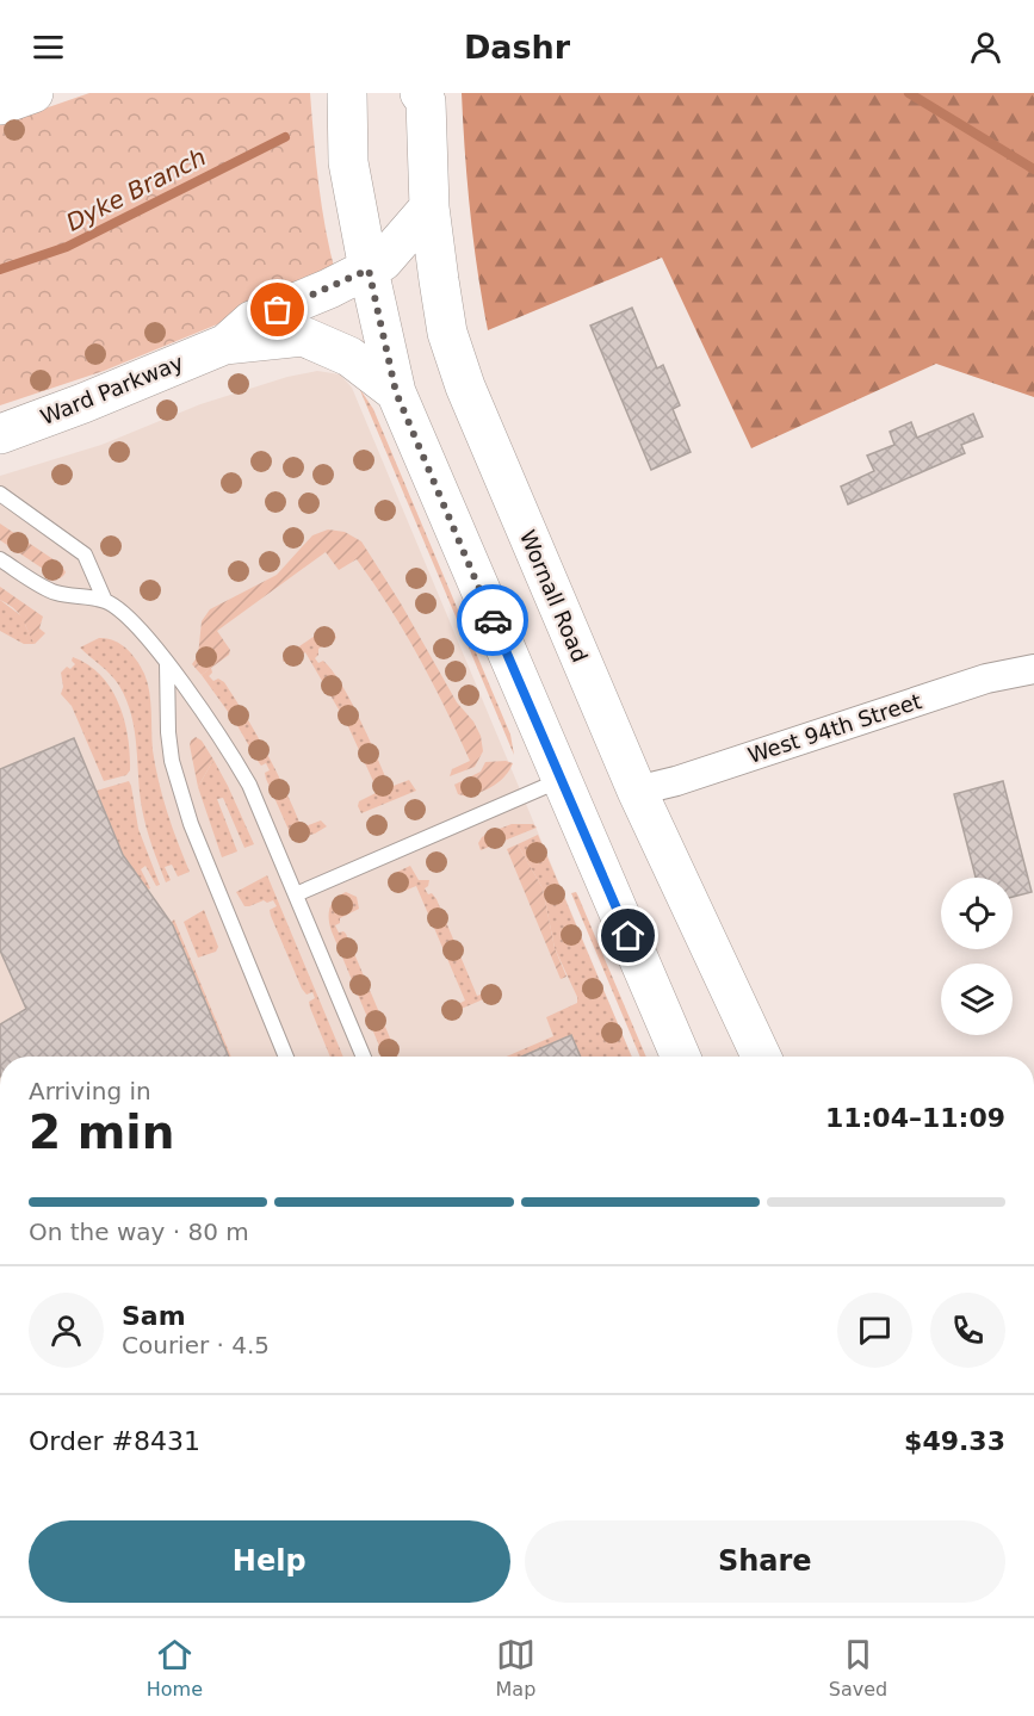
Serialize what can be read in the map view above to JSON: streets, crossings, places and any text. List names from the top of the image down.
{
  "streets": {
    "main road": ["Ward Parkway", "Wornall Road"],
    "street": ["West 94th Street"]
  },
  "crossings": [
    ["Ward Parkway", "Wornall Road"],
    ["Wornall Road", "West 94th Street"]
  ],
  "water": ["Dyke Branch"],
  "page": {
    "header": "Dashr",
    "heading": ["2 min", "Arriving in", "11:04–11:09"],
    "panel": [
      "Sam",
      "Courier · 4.5",
      "Order #8431",
      "$49.33"
    ],
    "bar": "On the way · 80 m",
    "buttons": ["Help", "Share"],
    "tabs": ["Home", "Map", "Saved"]
  }
}
